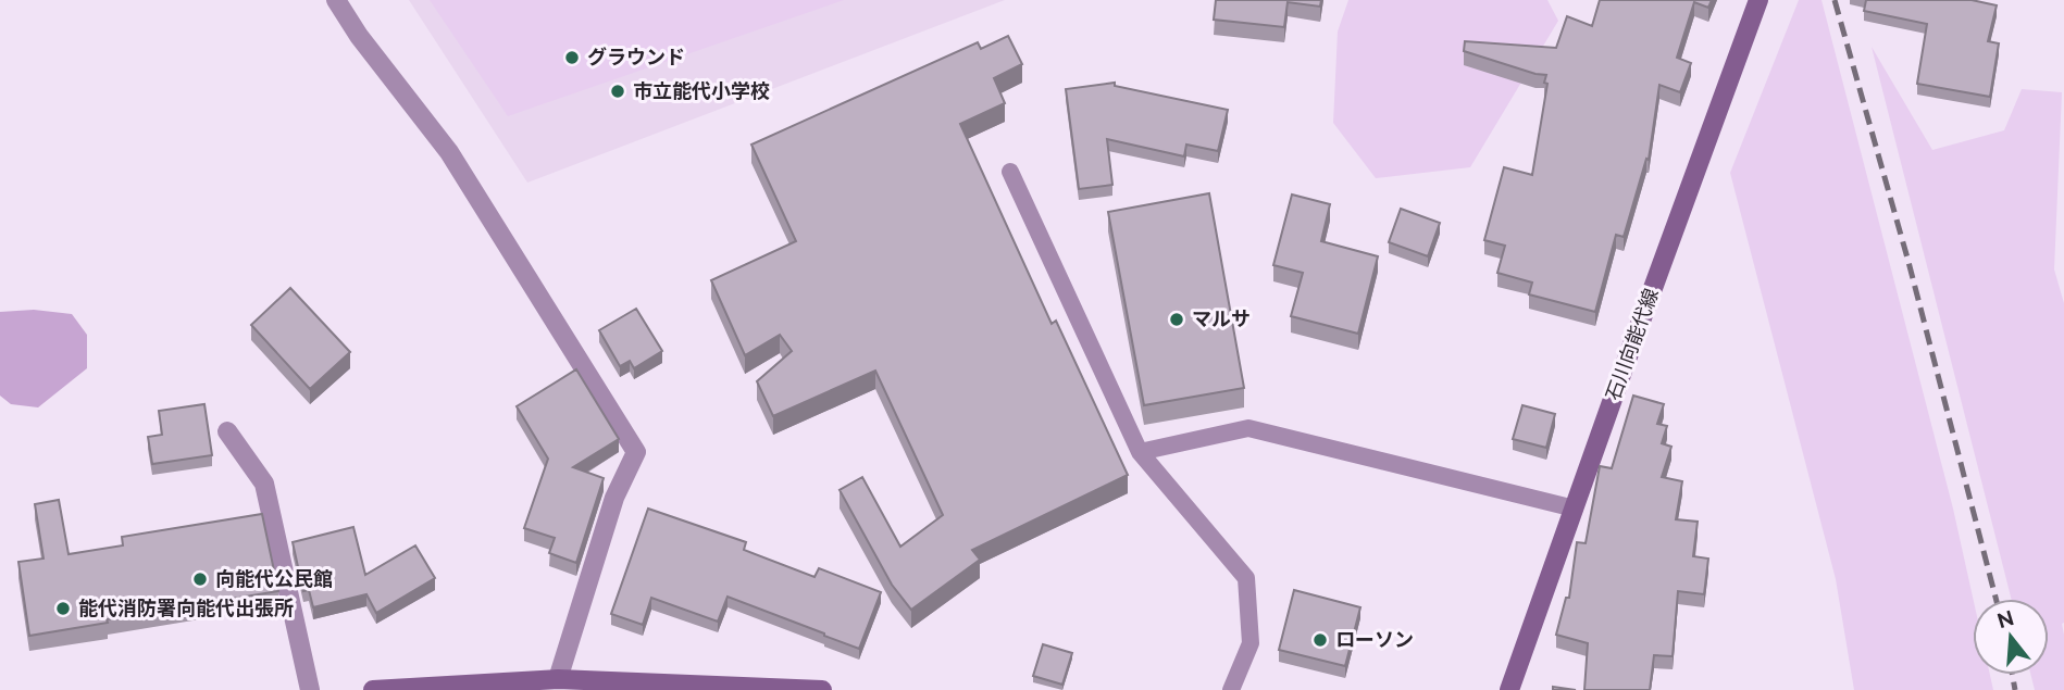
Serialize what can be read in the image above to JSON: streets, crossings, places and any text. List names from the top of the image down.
{
  "streets": {
    "main road": ["石川向能代線"]
  },
  "places": [
    "グラウンド",
    "市立能代小学校",
    "マルサ",
    "向能代公民館",
    "能代消防署向能代出張所",
    "ローソン"
  ],
  "north": "top"
}
